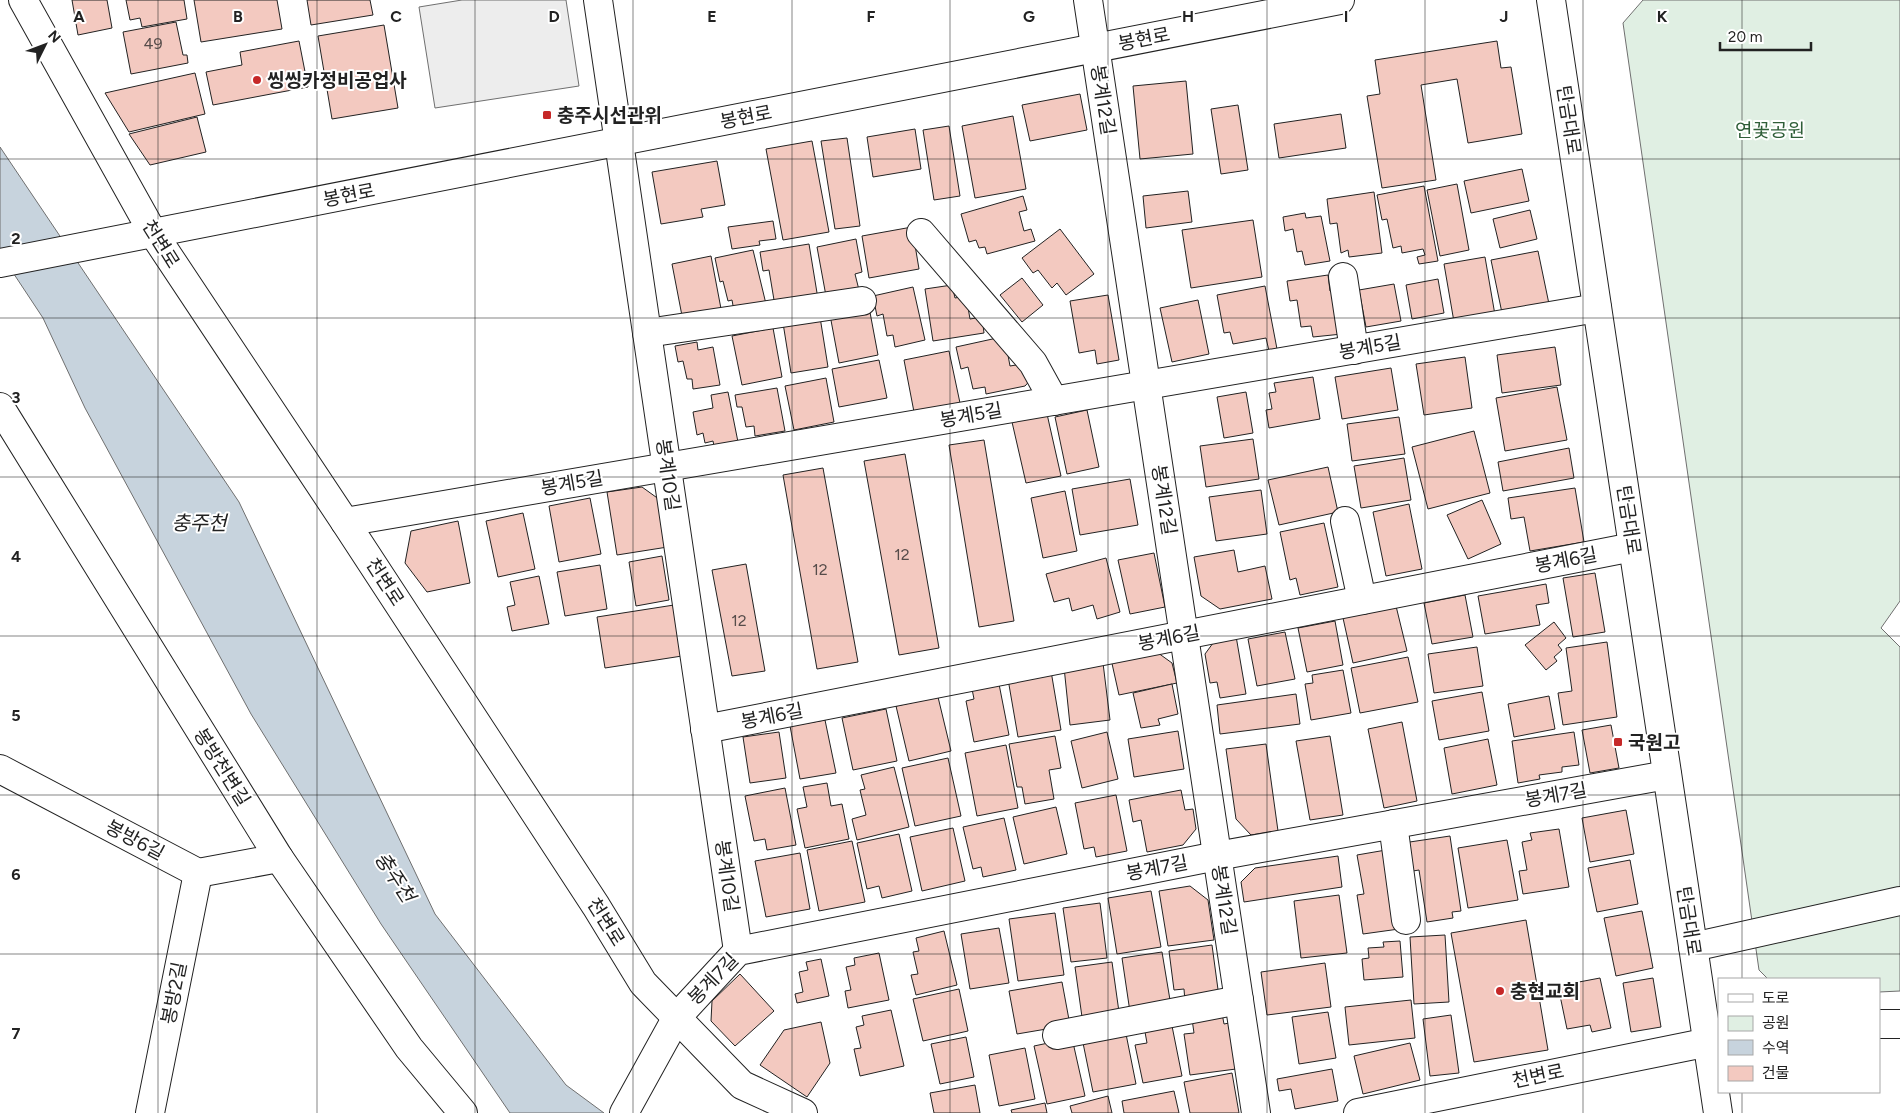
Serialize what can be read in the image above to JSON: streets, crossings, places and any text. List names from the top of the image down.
{
  "streets": {
    "street": [
      "봉현로",
      "봉계12길",
      "탄금대로",
      "천변로",
      "봉계5길",
      "봉계10길",
      "봉계6길",
      "봉방천변길",
      "봉계7길",
      "봉방6길",
      "봉방2길"
    ]
  },
  "crossings": [
    ["봉현로", "봉계12길"],
    ["봉현로", "천변로"],
    ["봉현로", "봉계10길"],
    ["봉계12길", "봉계5길"],
    ["봉계12길", "봉계6길"],
    ["봉계12길", "봉계7길"],
    ["탄금대로", "천변로"],
    ["탄금대로", "봉계5길"],
    ["탄금대로", "봉계6길"],
    ["탄금대로", "봉계7길"],
    ["천변로", "봉계5길"],
    ["천변로", "봉계7길"],
    ["봉계5길", "봉계10길"],
    ["봉계10길", "봉계6길"],
    ["봉계10길", "봉계7길"],
    ["봉방6길", "봉방2길"]
  ],
  "water": ["충주천"],
  "parks": ["연꽃공원"],
  "places": {
    "other": ["씽씽카정비공업사", "충현교회"],
    "transit": ["충주시선관위", "국원고"]
  },
  "house_numbers": [
    "49",
    "12",
    "12",
    "12"
  ],
  "legend": [
    "도로",
    "공원",
    "수역",
    "건물"
  ],
  "scale_bar": "20 m",
  "north": "top right",
  "grid": {
    "columns": [
      "A",
      "B",
      "C",
      "D",
      "E",
      "F",
      "G",
      "H",
      "I",
      "J",
      "K"
    ],
    "rows": [
      "2",
      "3",
      "4",
      "5",
      "6",
      "7"
    ]
  }
}
